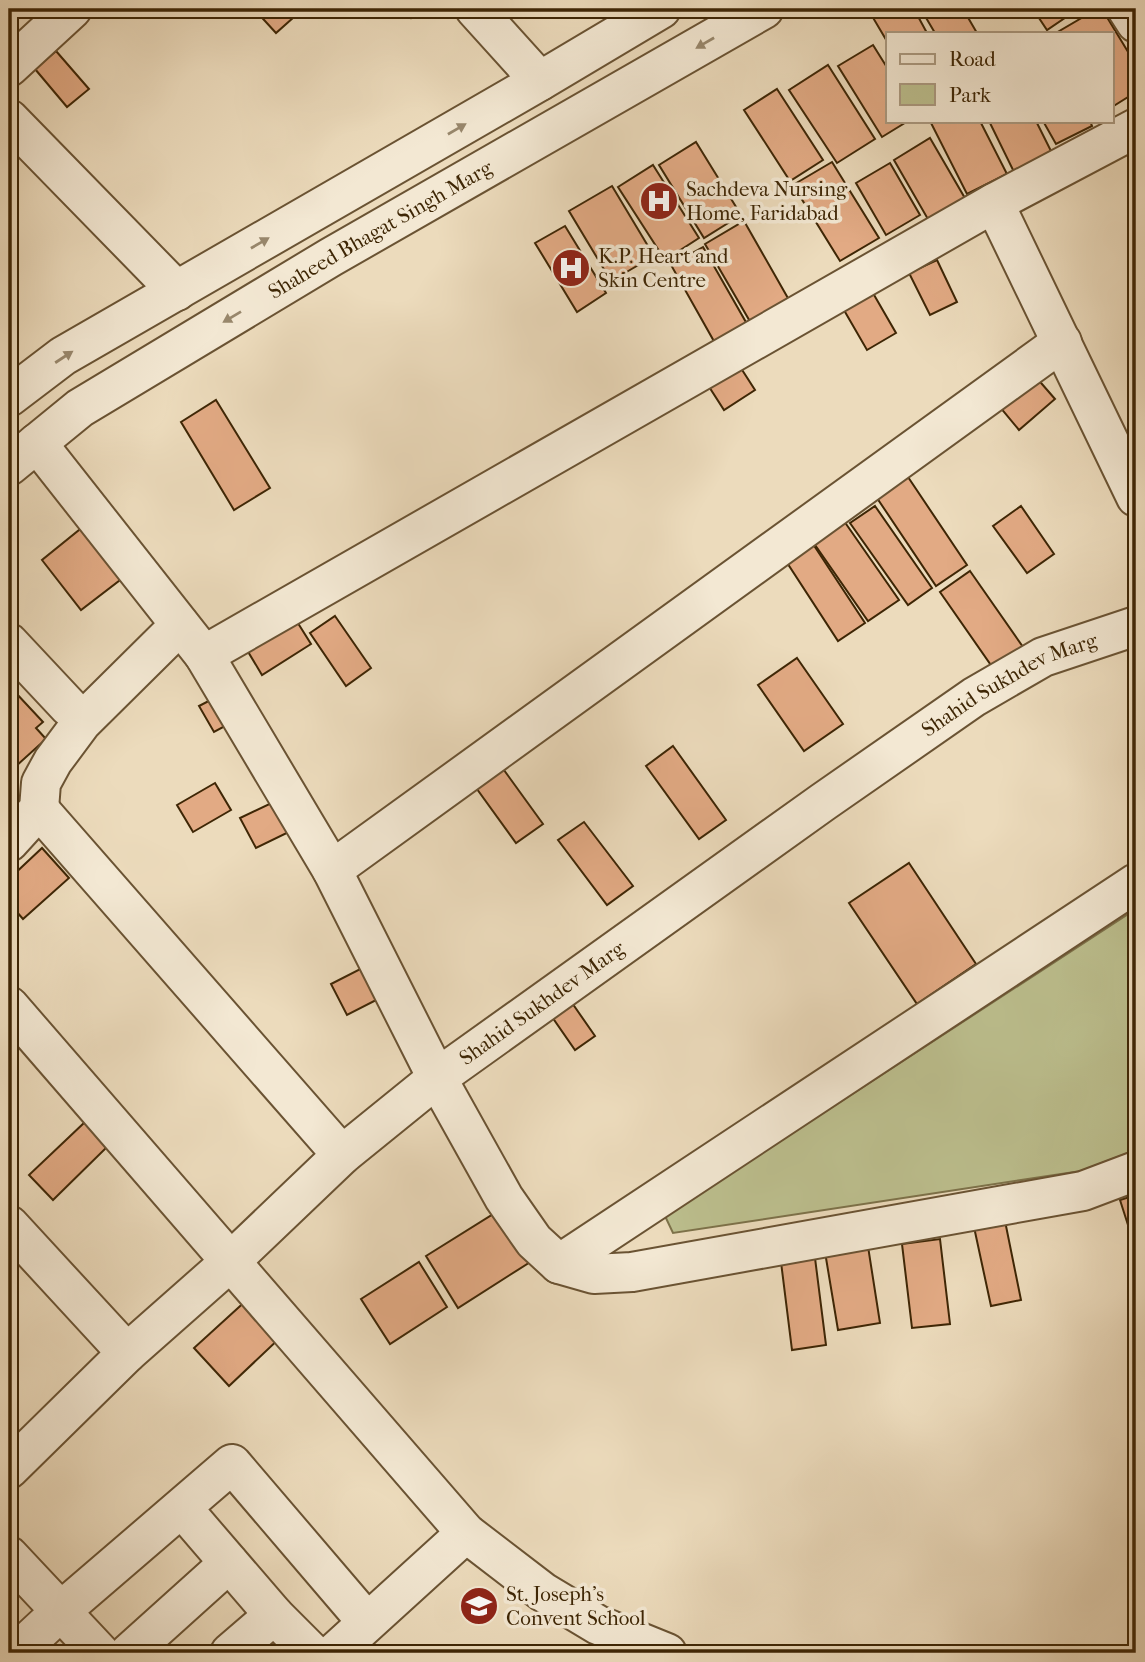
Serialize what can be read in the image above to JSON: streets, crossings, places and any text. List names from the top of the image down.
{
  "streets": {
    "street": ["Shaheed Bhagat Singh Marg", "Shahid Sukhdev Marg"]
  },
  "places": {
    "hospital": ["Sachdeva Nursing Home, Faridabad", "K.P. Heart and Skin Centre"],
    "school or university": ["St. Joseph's Convent School"]
  },
  "legend": ["Road", "Park"]
}
